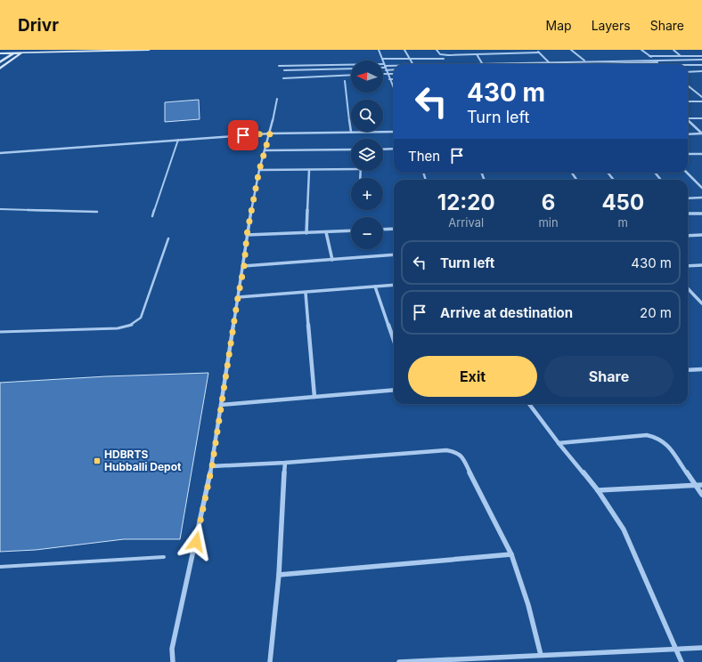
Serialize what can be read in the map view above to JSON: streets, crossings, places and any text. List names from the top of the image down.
{
  "places": {
    "transit": ["HDBRTS Hubballi Depot"]
  },
  "north": "left",
  "page": {
    "header": "Drivr",
    "nav": ["Map", "Layers", "Share"],
    "map_buttons": ["+", "−"],
    "turn": ["430 m", "Turn left"],
    "then": "Then",
    "eta": [
      "12:20",
      "Arrival",
      "6",
      "min",
      "450",
      "m"
    ],
    "list": [
      {
        "name": "Turn left",
        "value": "430 m"
      },
      {
        "name": "Arrive at destination",
        "value": "20 m"
      }
    ],
    "buttons": ["Exit", "Share"]
  }
}
